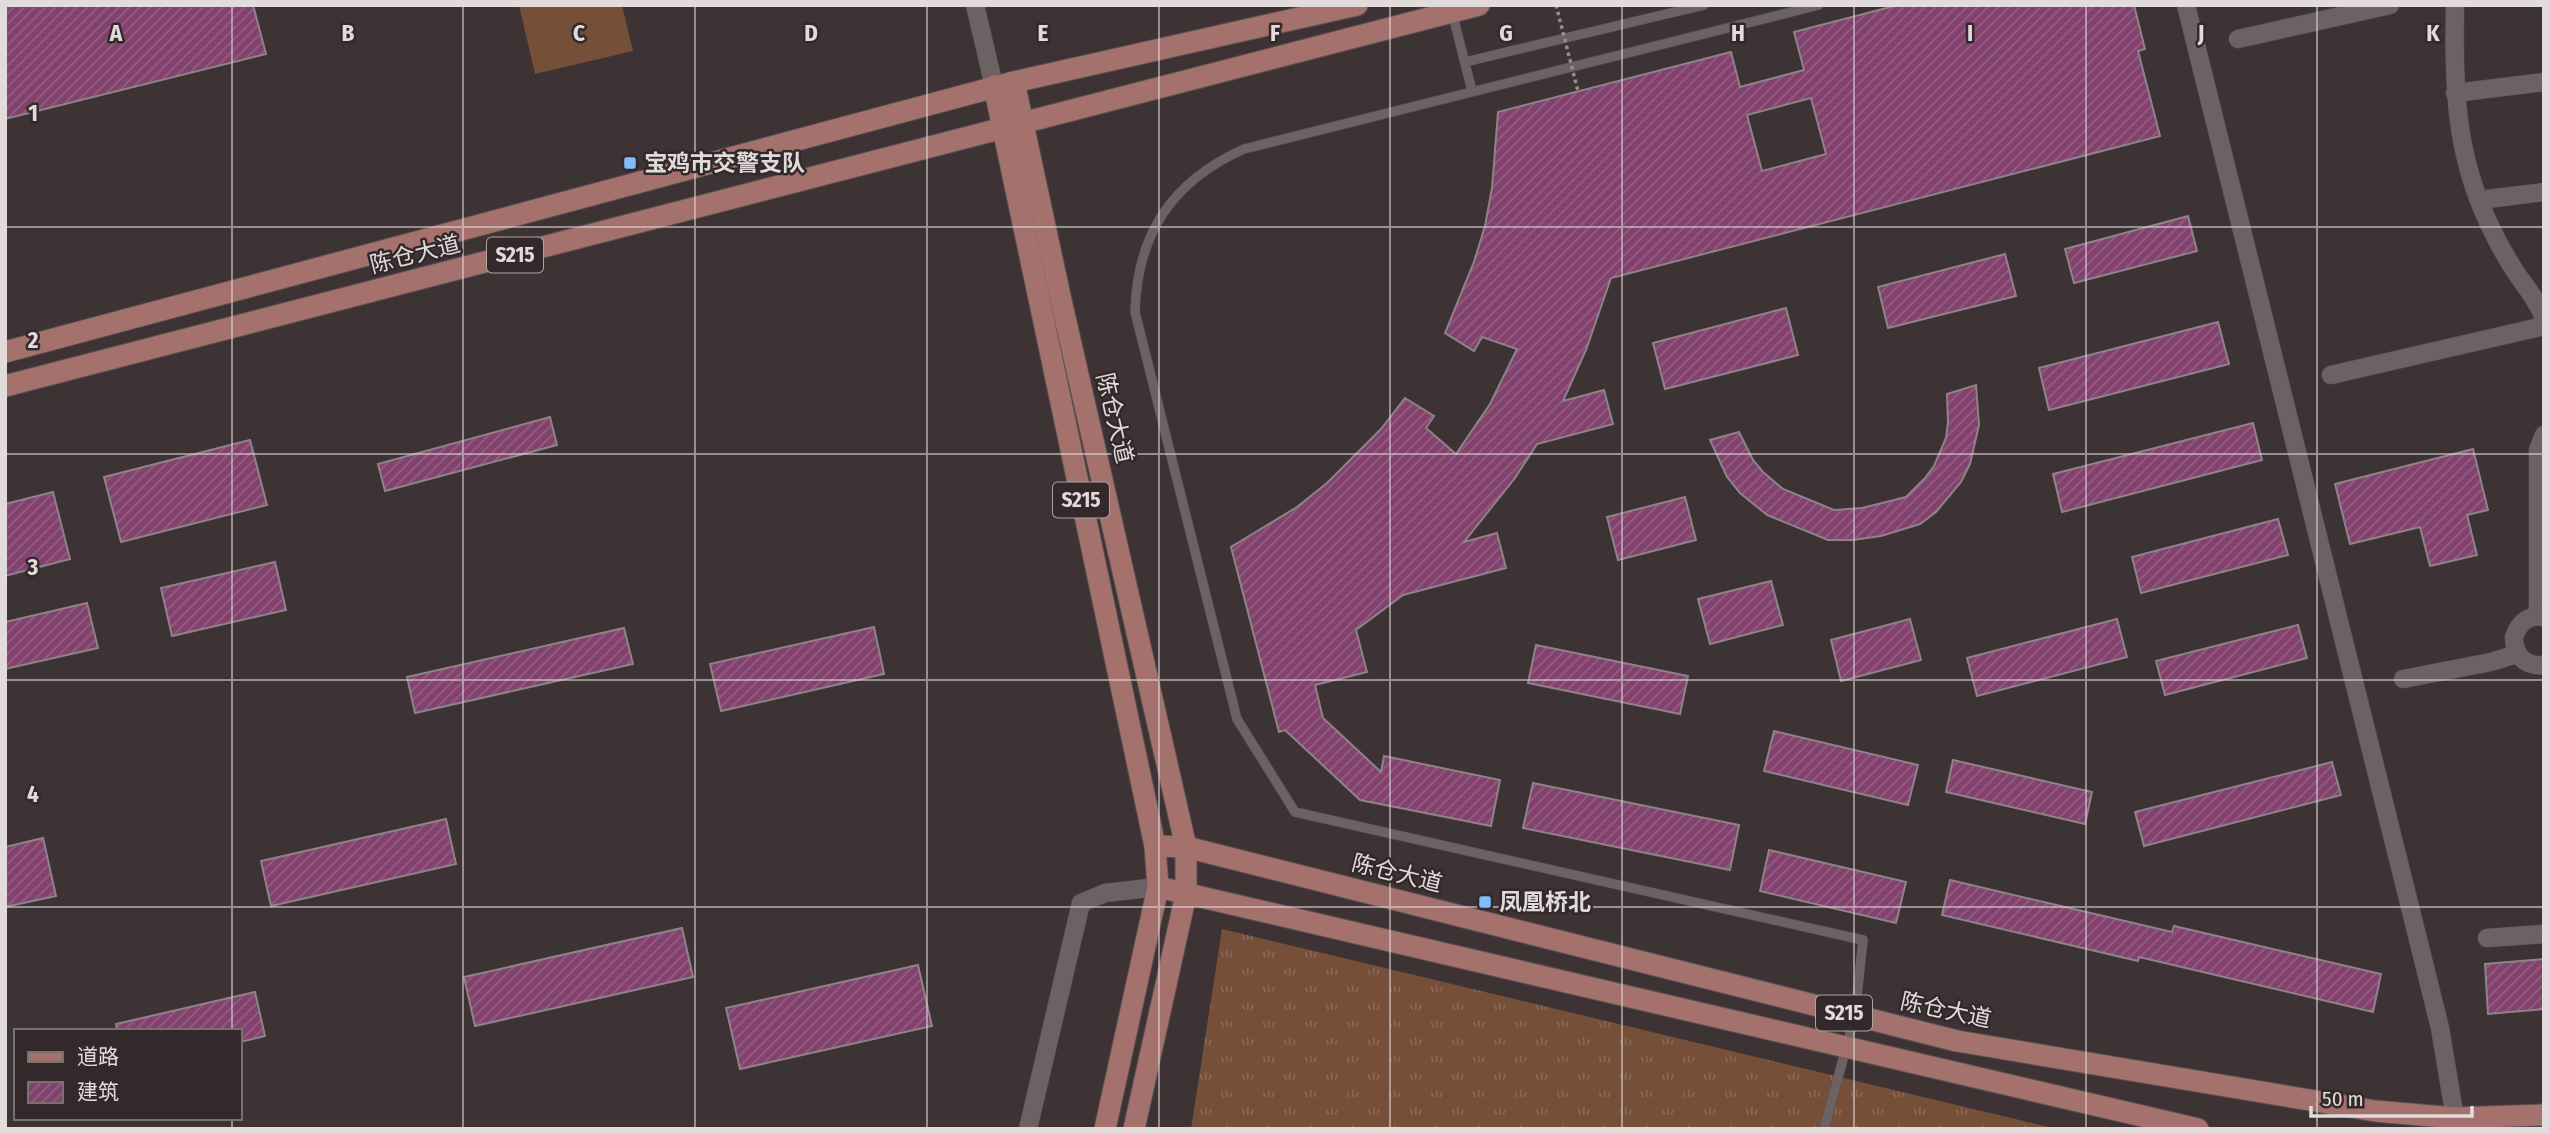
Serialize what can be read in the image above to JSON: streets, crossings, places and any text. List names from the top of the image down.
{
  "streets": {
    "main road": ["陈仓大道", "S215"]
  },
  "crossings": [
    ["陈仓大道", "S215"]
  ],
  "places": {
    "transit": ["宝鸡市交警支队", "凤凰桥北"]
  },
  "legend": ["道路", "建筑"],
  "scale_bar": "50 m",
  "grid": {
    "columns": [
      "A",
      "B",
      "C",
      "D",
      "E",
      "F",
      "G",
      "H",
      "I",
      "J",
      "K"
    ],
    "rows": [
      "1",
      "2",
      "3",
      "4"
    ]
  }
}
